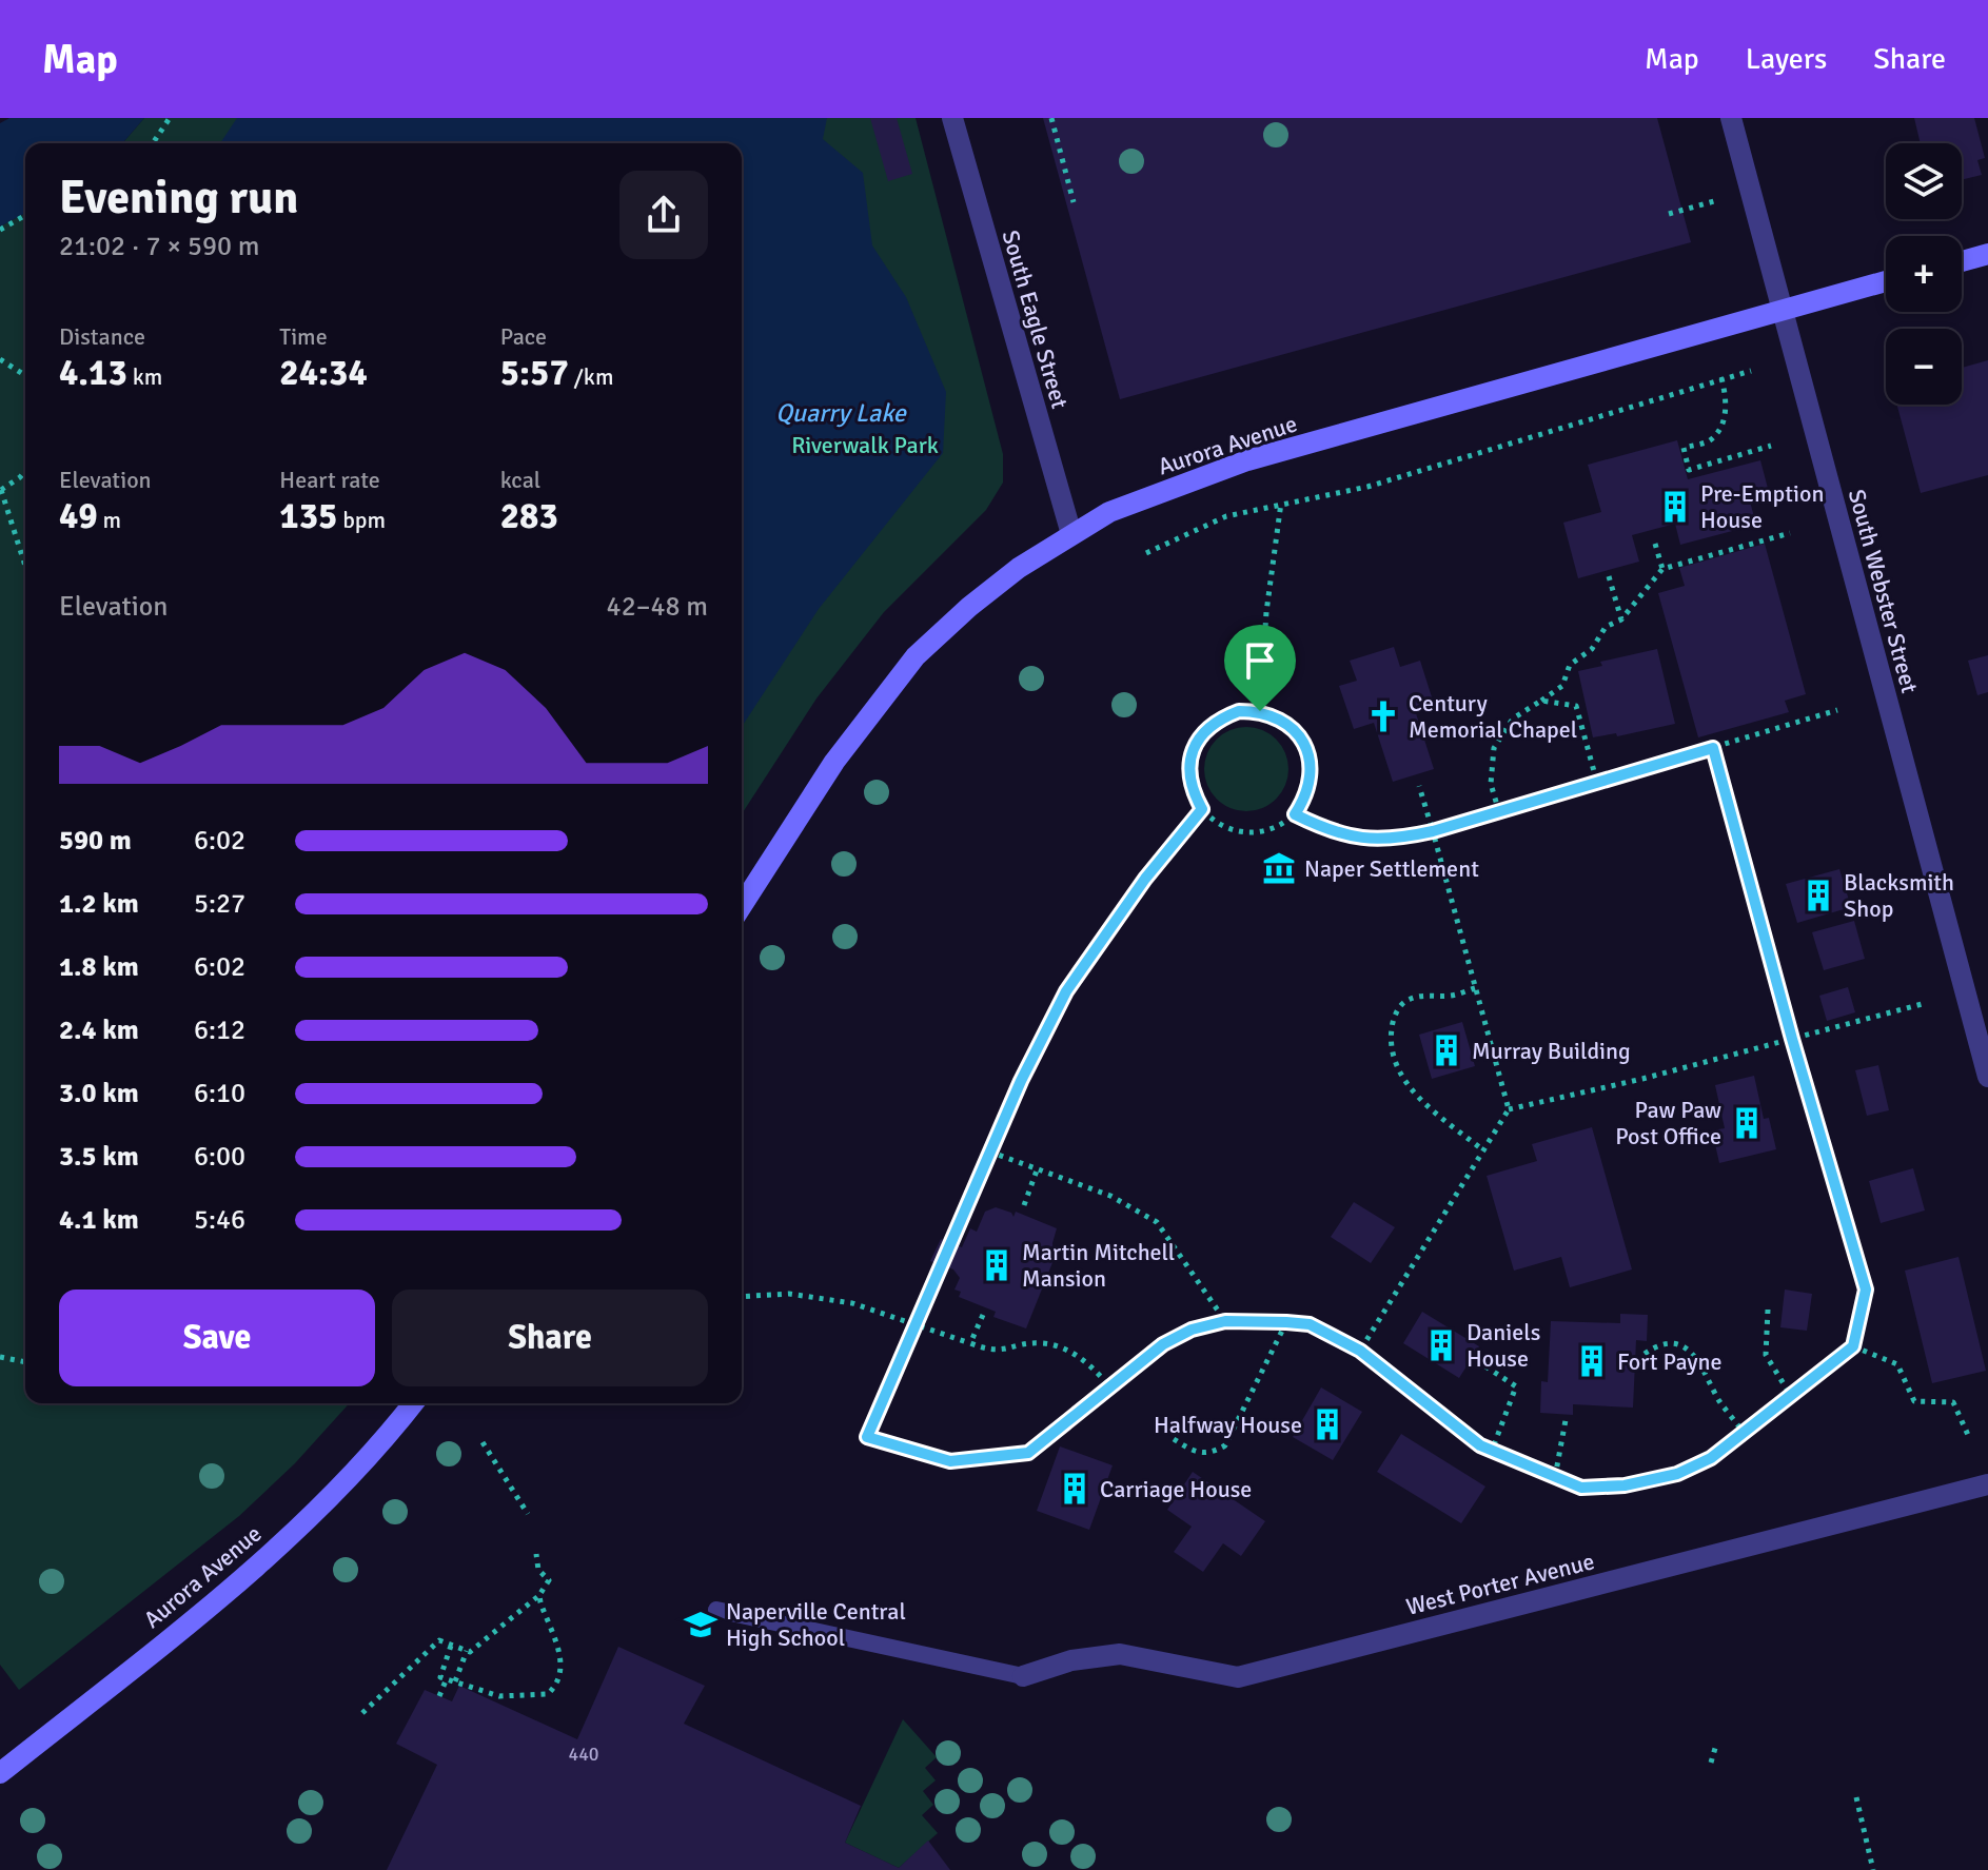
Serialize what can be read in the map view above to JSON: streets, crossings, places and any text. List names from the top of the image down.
{
  "streets": {
    "main road": ["Aurora Avenue"],
    "street": ["South Eagle Street", "South Webster Street", "West Porter Avenue"]
  },
  "crossings": [
    ["South Eagle Street", "Aurora Avenue"],
    ["Aurora Avenue", "South Webster Street"]
  ],
  "water": ["Quarry Lake"],
  "parks": ["Riverwalk Park"],
  "places": {
    "building": [
      "Pre-Emption House",
      "Blacksmith Shop",
      "Murray Building",
      "Paw Paw Post Office",
      "Martin Mitchell Mansion",
      "Daniels House",
      "Fort Payne",
      "Halfway House",
      "Carriage House"
    ],
    "church": ["Century Memorial Chapel"],
    "museum": ["Naper Settlement"],
    "school or university": ["Naperville Central High School"]
  },
  "house_numbers": ["440"],
  "page": {
    "header": "Map",
    "nav": ["Map", "Layers", "Share"],
    "map_buttons": ["+", "−"],
    "heading": ["Evening run", "21:02 · 7 × 590 m"],
    "stats": [
      ["Distance", "4.13 km"],
      ["Time", "24:34"],
      ["Pace", "5:57 /km"],
      ["Elevation", "49 m"],
      ["Heart rate", "135 bpm"],
      ["kcal", "283"]
    ],
    "chart": ["Elevation", "42–48 m"],
    "list": [
      {
        "name": "590 m",
        "note": "6:02"
      },
      {
        "name": "1.2 km",
        "note": "5:27"
      },
      {
        "name": "1.8 km",
        "note": "6:02"
      },
      {
        "name": "2.4 km",
        "note": "6:12"
      },
      {
        "name": "3.0 km",
        "note": "6:10"
      },
      {
        "name": "3.5 km",
        "note": "6:00"
      },
      {
        "name": "4.1 km",
        "note": "5:46"
      }
    ],
    "buttons": ["Save", "Share"]
  }
}
